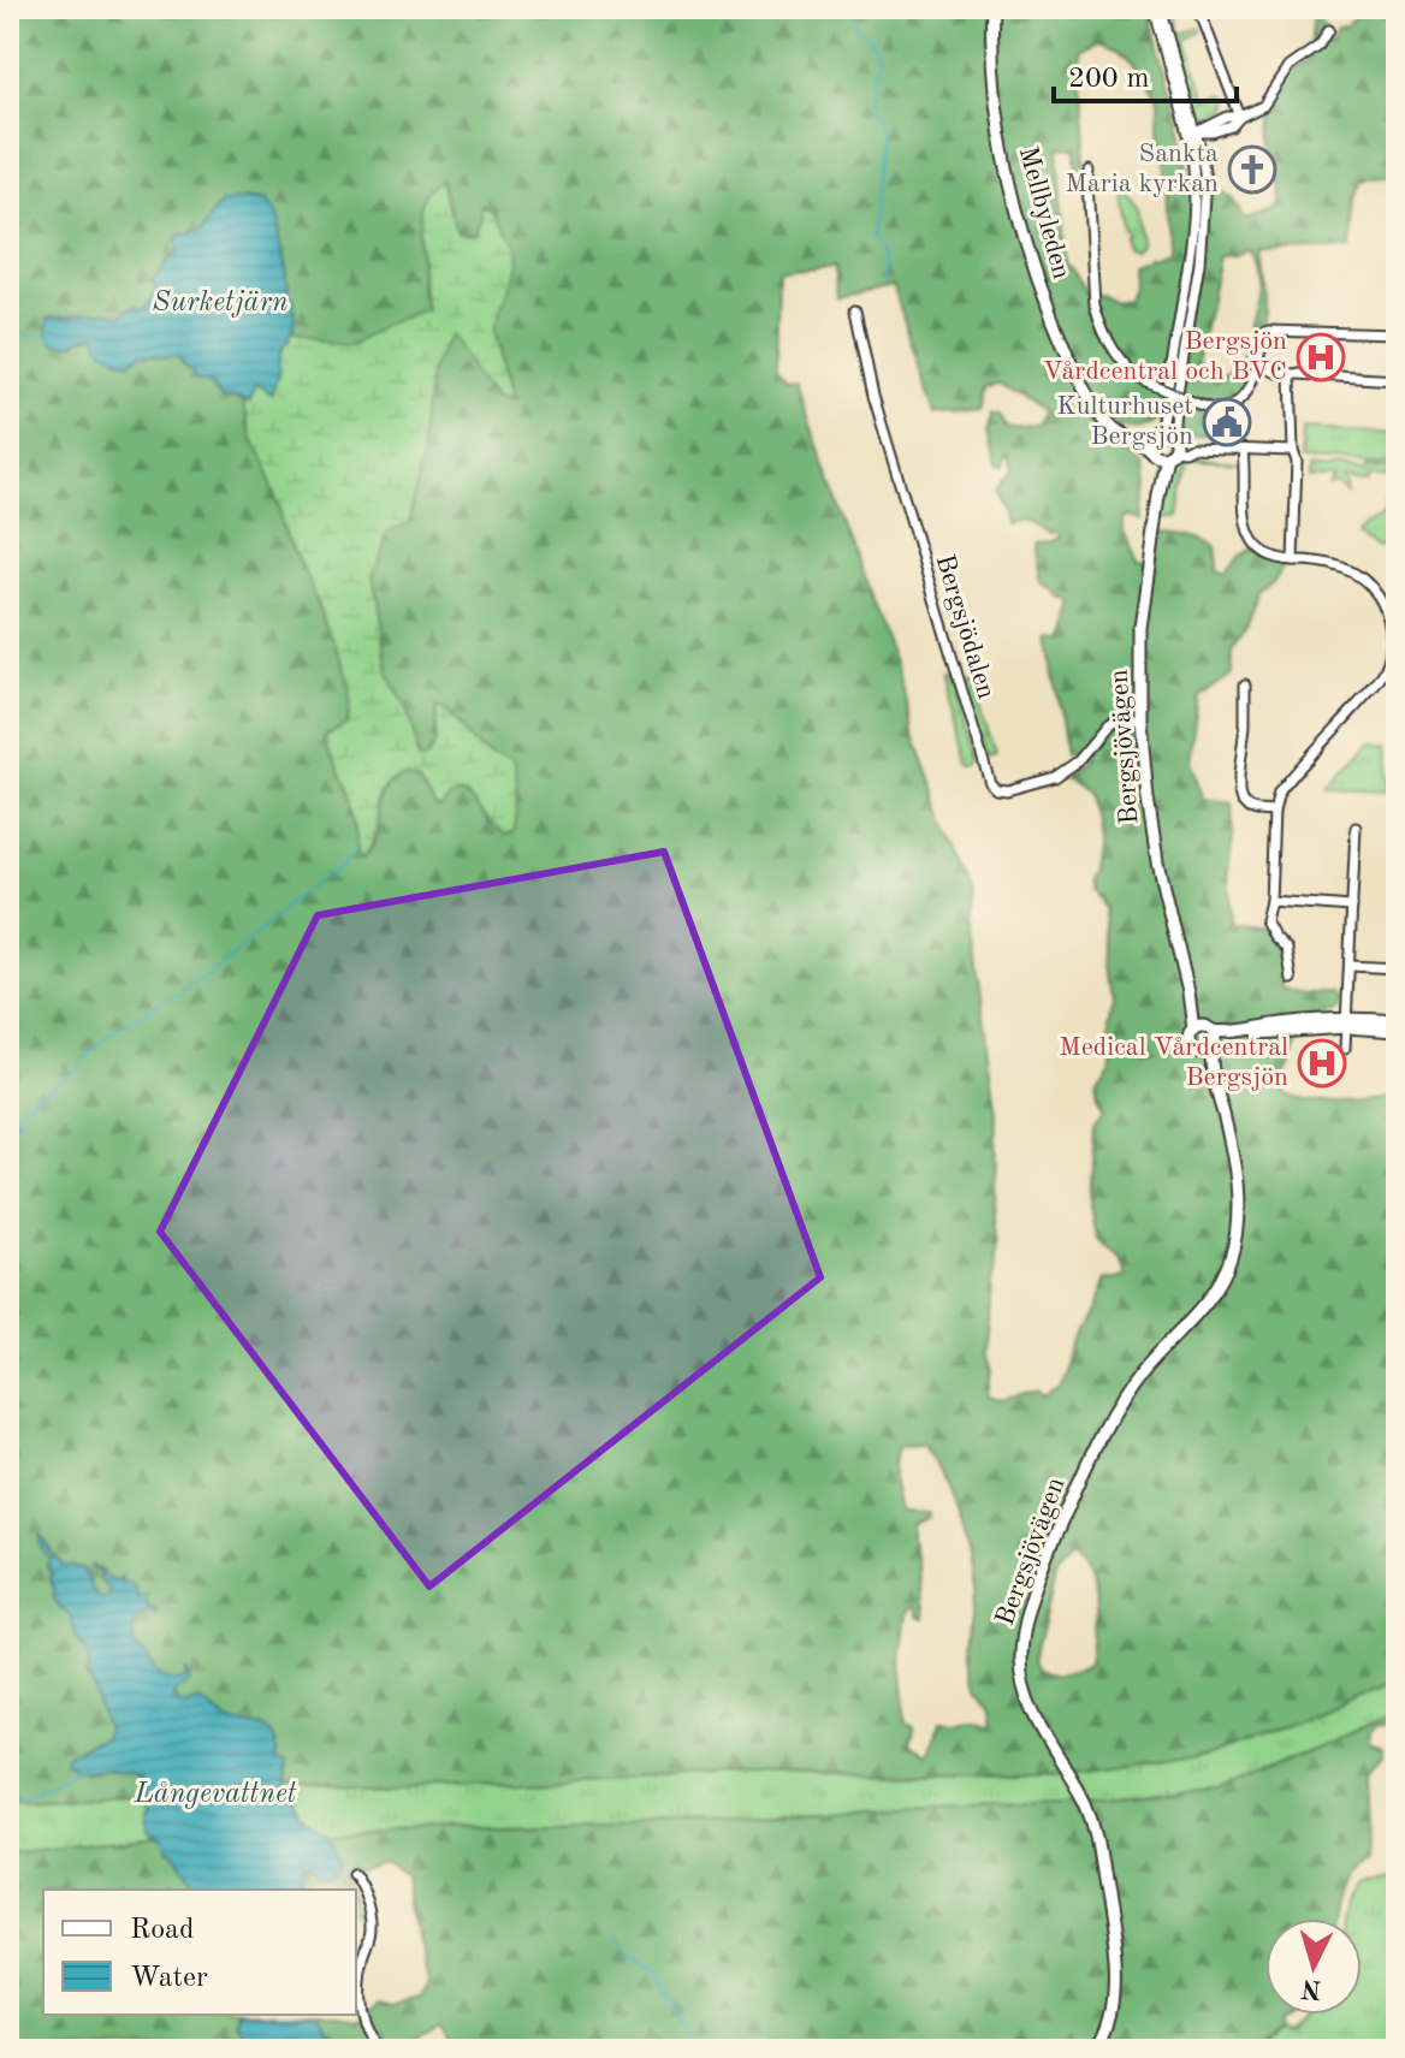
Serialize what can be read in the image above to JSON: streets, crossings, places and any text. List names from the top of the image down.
{
  "streets": {
    "main road": ["Mellbyleden", "Bergsjövägen"],
    "street": ["Bergsjödalen"]
  },
  "crossings": [
    ["Mellbyleden", "Bergsjövägen"],
    ["Bergsjödalen", "Bergsjövägen"]
  ],
  "water": ["Surketjärn", "Långevattnet"],
  "places": {
    "church": ["Sankta Maria kyrkan"],
    "hospital": ["Bergsjön Vårdcentral och BVC", "Medical Vårdcentral Bergsjön"],
    "public building": ["Kulturhuset Bergsjön"]
  },
  "legend": ["Road", "Water"],
  "scale_bar": "200 m",
  "north": "bottom"
}
